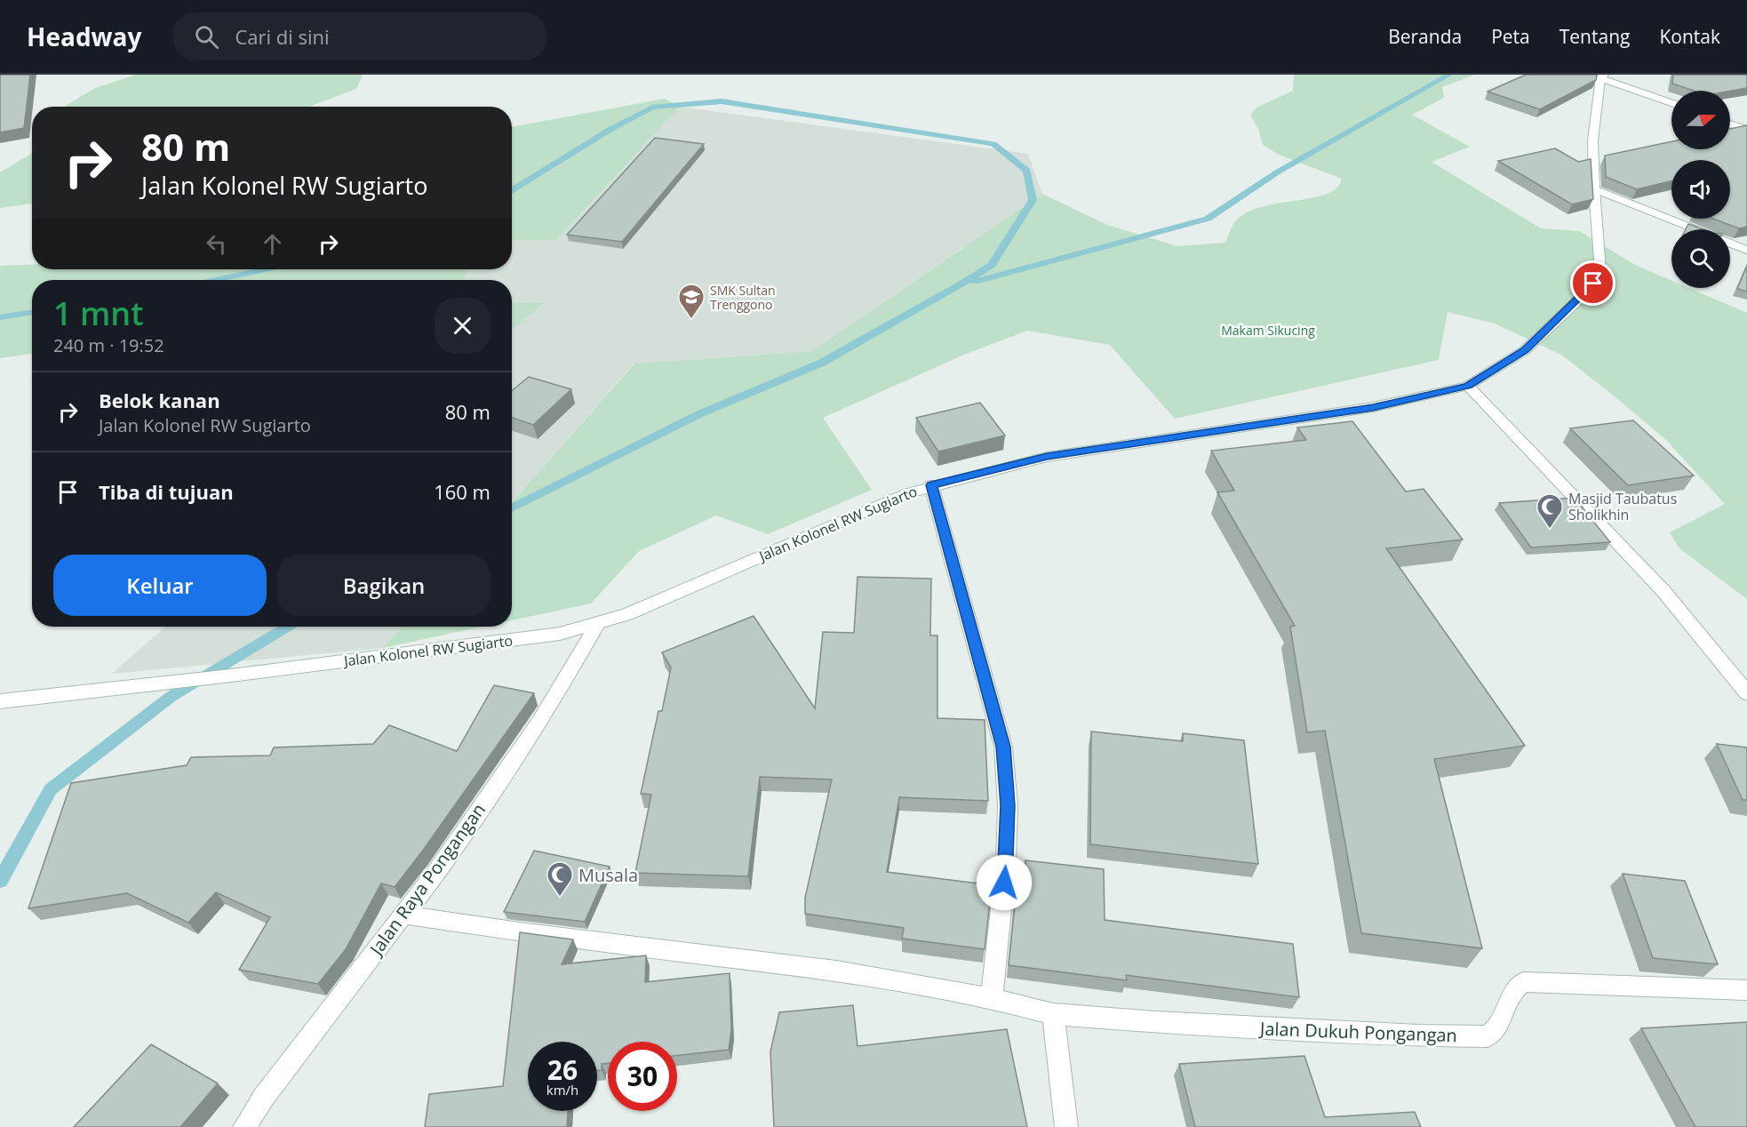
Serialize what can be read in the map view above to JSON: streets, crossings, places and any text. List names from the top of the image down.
{
  "streets": {
    "street": ["Jalan Kolonel RW Sugiarto", "Jalan Raya Pongangan", "Jalan Dukuh Pongangan"]
  },
  "crossings": [
    ["Jalan Kolonel RW Sugiarto", "Jalan Raya Pongangan"]
  ],
  "parks": ["Makam Sikucing"],
  "places": {
    "school or university": ["SMK Sultan Trenggono"],
    "mosque": ["Masjid Taubatus Sholikhin", "Musala"]
  },
  "north": "right",
  "page": {
    "header": "Headway",
    "search": "Cari di sini",
    "nav": [
      "Beranda",
      "Peta",
      "Tentang",
      "Kontak"
    ],
    "turn": ["80 m", "Jalan Kolonel RW Sugiarto"],
    "heading": ["1 mnt", "240 m · 19:52"],
    "list": [
      {
        "name": "Belok kanan",
        "note": "Jalan Kolonel RW Sugiarto",
        "value": "80 m"
      },
      {
        "name": "Tiba di tujuan",
        "value": "160 m"
      }
    ],
    "buttons": ["Keluar", "Bagikan"],
    "speed": "26 km/h",
    "limit": "30"
  }
}
